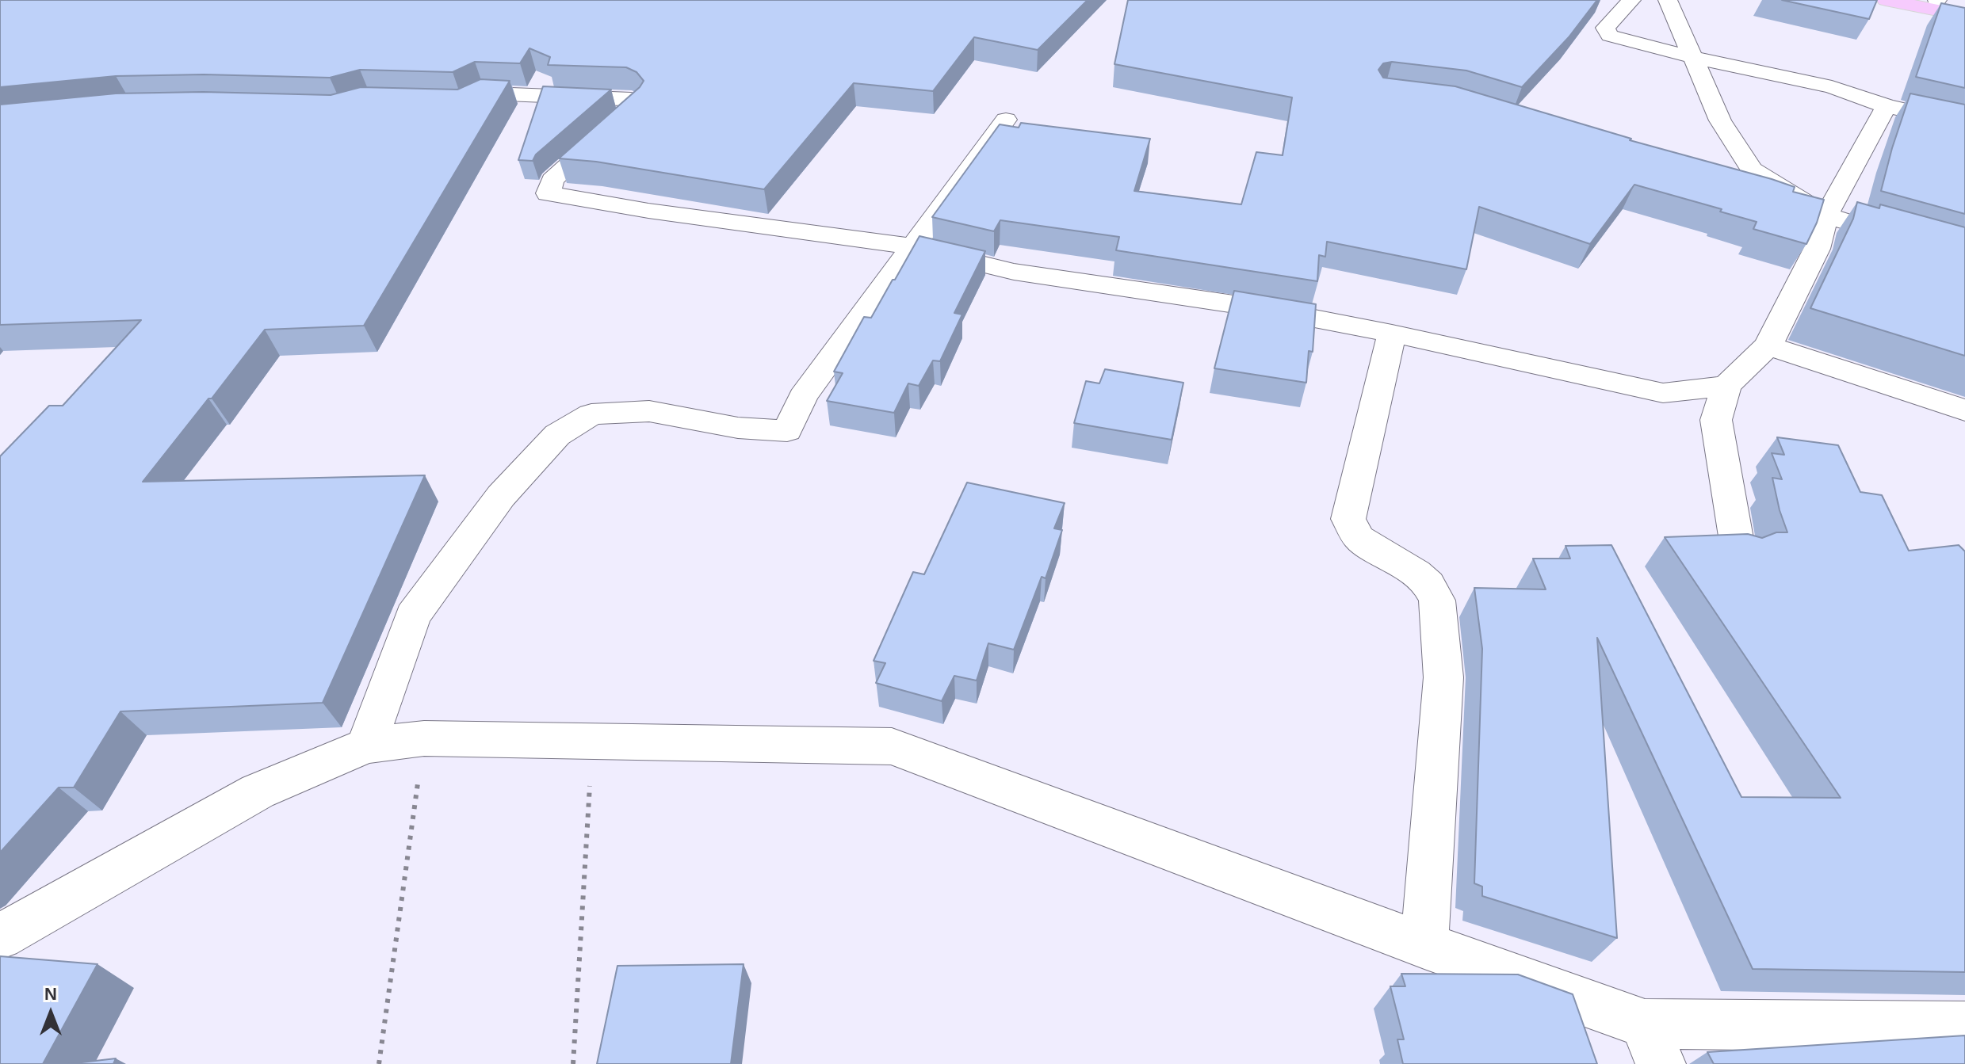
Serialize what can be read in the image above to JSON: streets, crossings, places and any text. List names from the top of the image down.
{
  "north": "top"
}
